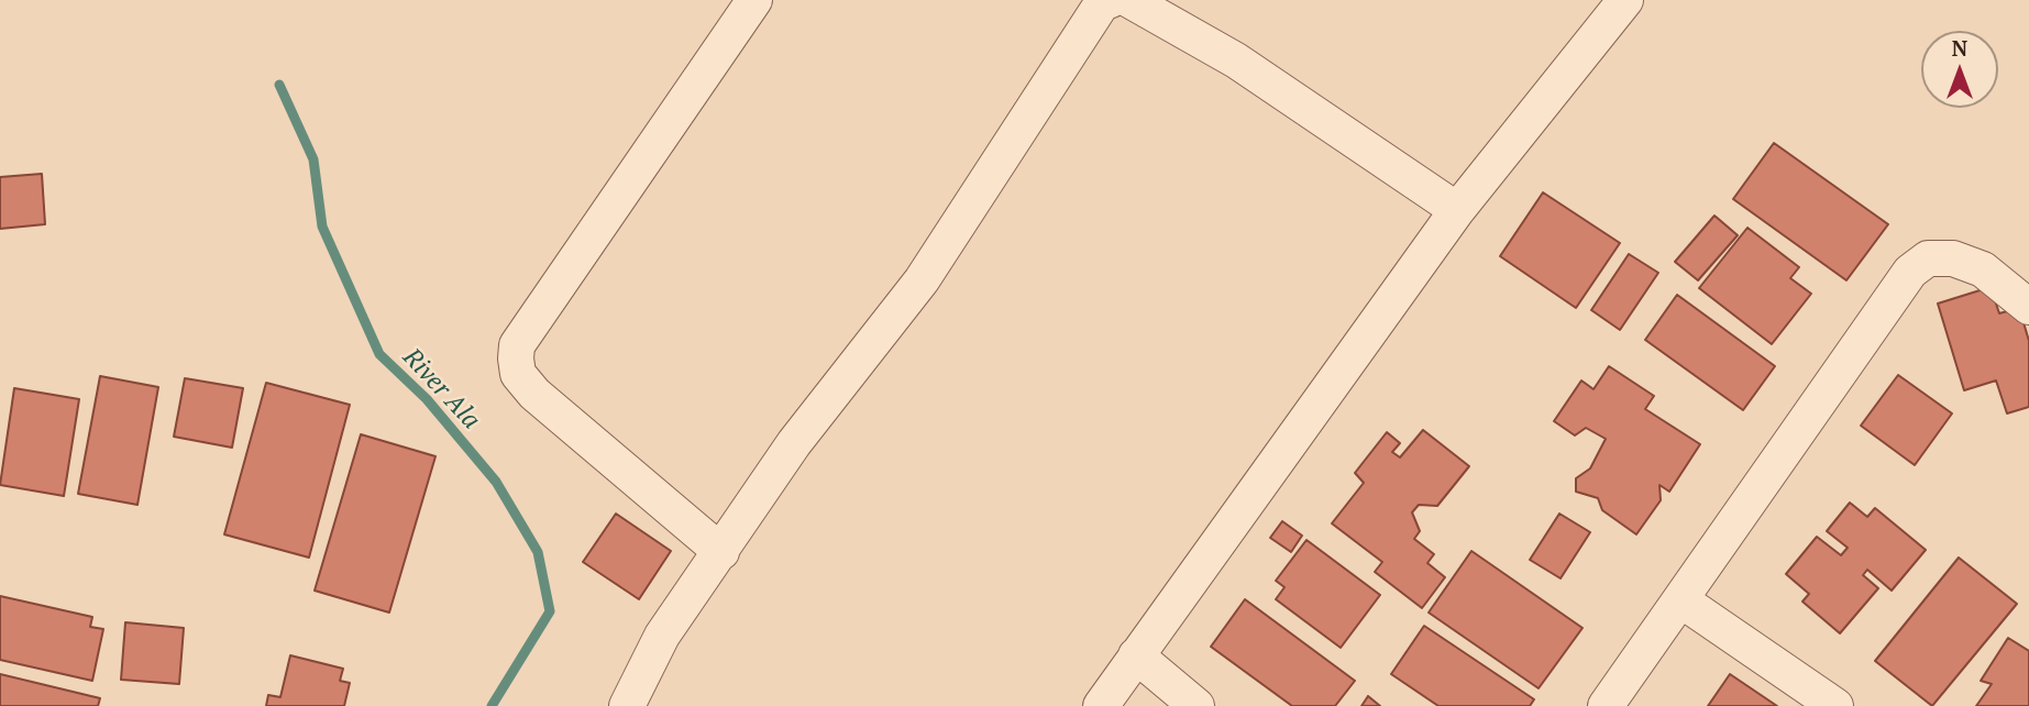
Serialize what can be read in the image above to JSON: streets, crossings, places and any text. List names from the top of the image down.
{
  "water": ["River Ala"],
  "north": "top"
}
